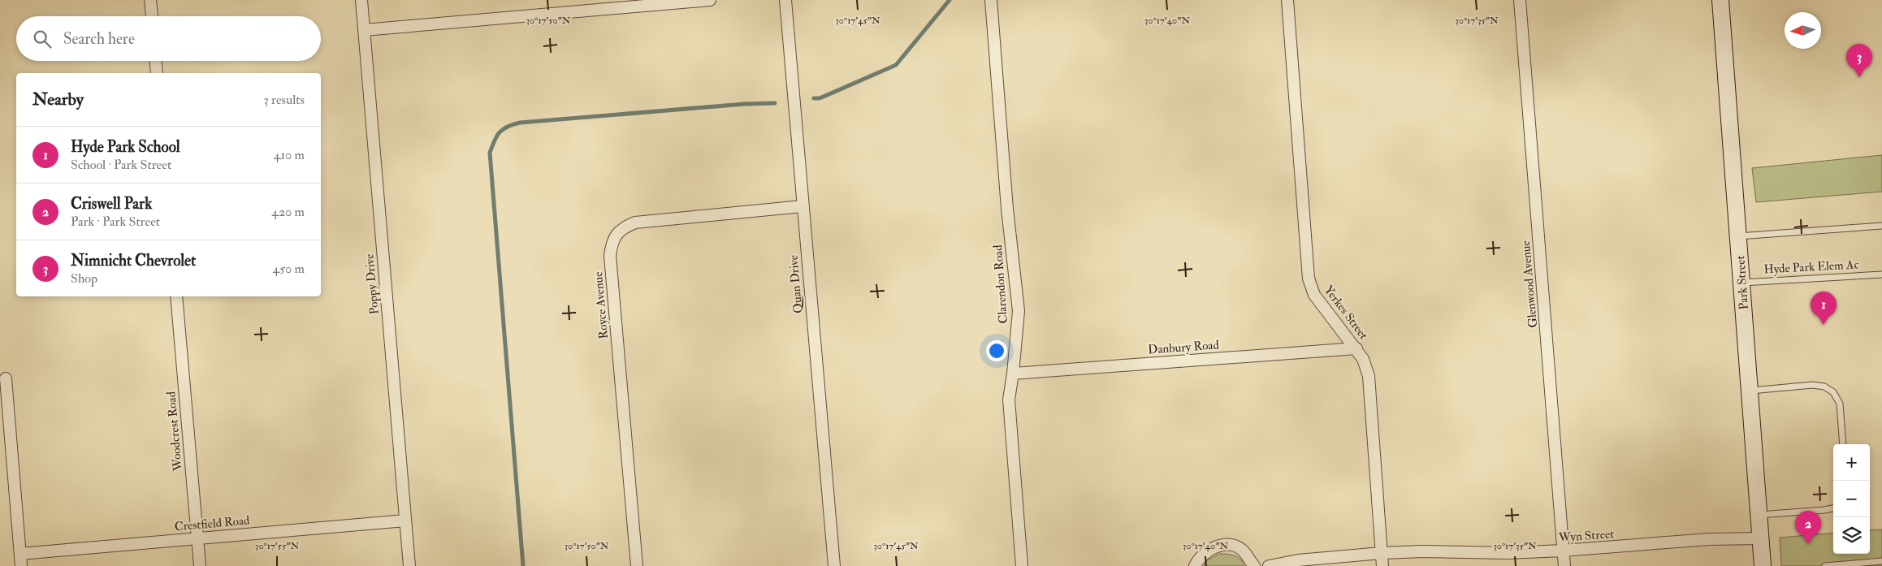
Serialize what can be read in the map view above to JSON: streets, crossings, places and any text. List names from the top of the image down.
{
  "streets": {
    "street": [
      "Park Street",
      "Poppy Drive",
      "Quan Drive",
      "Clarendon Road",
      "Glenwood Avenue",
      "Royce Avenue",
      "Yerkes Street",
      "Danbury Road",
      "Woodcrest Road",
      "Crestfield Road",
      "Wyn Street"
    ],
    "lane": ["Hyde Park Elem Ac"]
  },
  "crossings": [
    ["Hyde Park Elem Ac", "Park Street"],
    ["Park Street", "Wyn Street"],
    ["Poppy Drive", "Crestfield Road"],
    ["Quan Drive", "Royce Avenue"],
    ["Clarendon Road", "Danbury Road"],
    ["Glenwood Avenue", "Wyn Street"],
    ["Yerkes Street", "Danbury Road"],
    ["Yerkes Street", "Wyn Street"],
    ["Woodcrest Road", "Crestfield Road"]
  ],
  "north": "left",
  "page": {
    "search": "Search here",
    "pins": ["3", "1", "2"],
    "heading": ["Nearby", "3 results"],
    "list": [
      {
        "mark": "1",
        "name": "Hyde Park School",
        "note": "School · Park Street",
        "value": "410 m"
      },
      {
        "mark": "2",
        "name": "Criswell Park",
        "note": "Park · Park Street",
        "value": "420 m"
      },
      {
        "mark": "3",
        "name": "Nimnicht Chevrolet",
        "note": "Shop",
        "value": "450 m"
      }
    ],
    "map_buttons": ["+", "−"]
  },
  "coordinates": [
    "30°17'50\"N",
    "30°17'45\"N",
    "30°17'40\"N",
    "30°17'35\"N",
    "30°17'55\"N"
  ]
}
